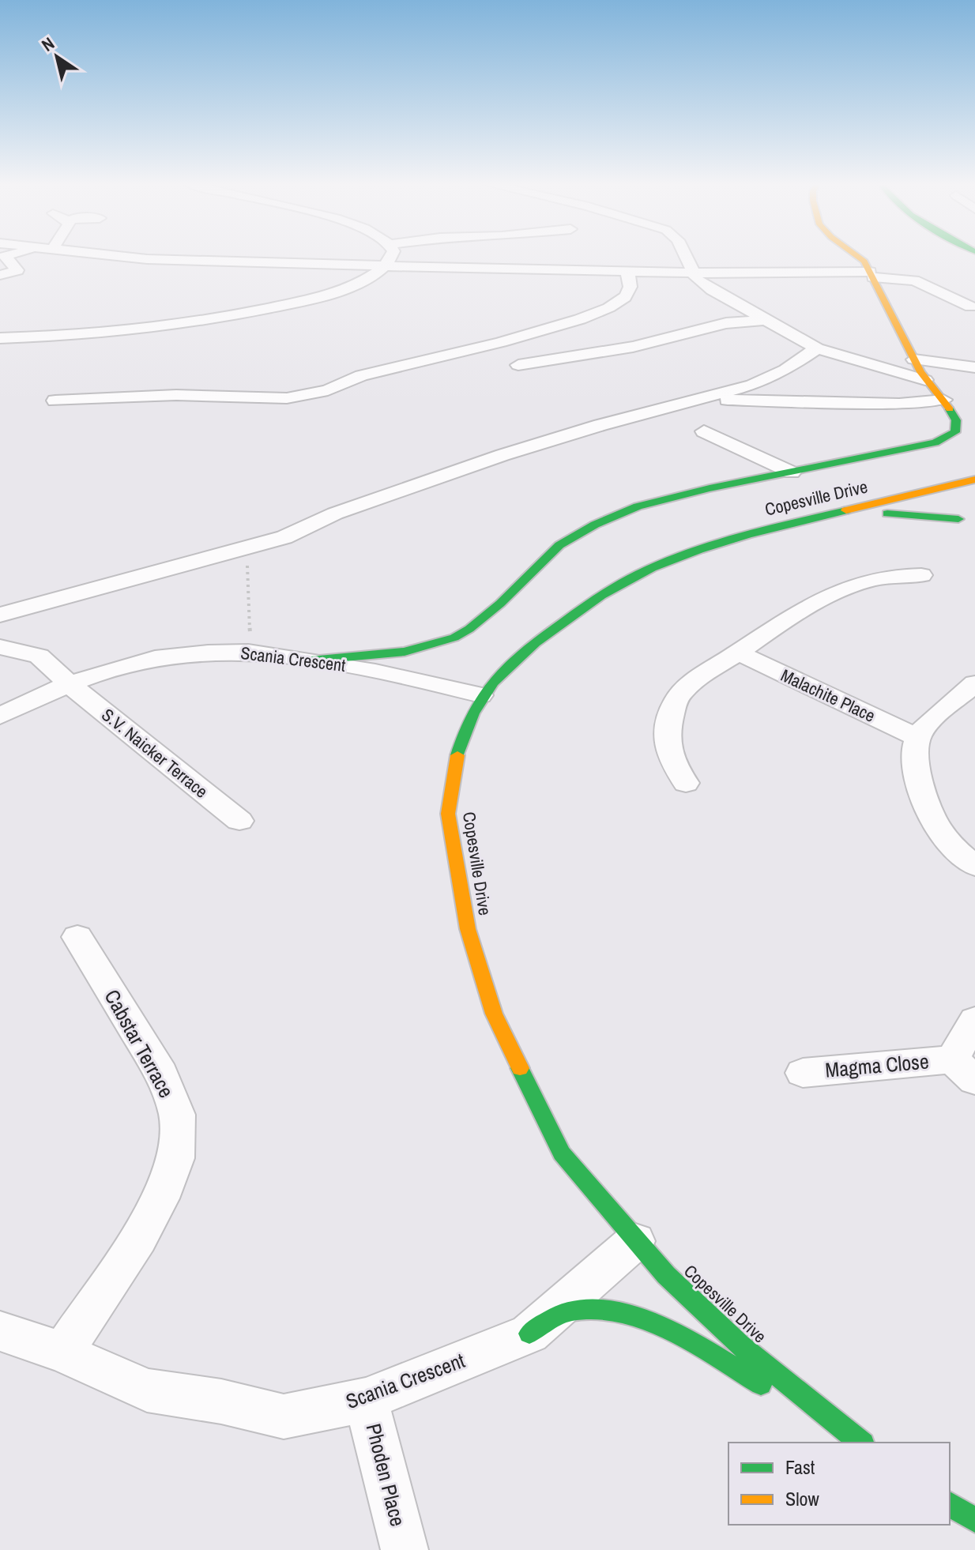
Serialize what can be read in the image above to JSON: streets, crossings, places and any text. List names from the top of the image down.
{
  "streets": {
    "street": [
      "Copesville Drive",
      "Scania Crescent",
      "Malachite Place",
      "S.V. Naicker Terrace",
      "Cabstar Terrace",
      "Magma Close",
      "Phoden Place"
    ]
  },
  "crossings": [
    ["Copesville Drive", "Scania Crescent"],
    ["Scania Crescent", "S.V. Naicker Terrace"],
    ["Scania Crescent", "Cabstar Terrace"],
    ["Scania Crescent", "Phoden Place"]
  ],
  "legend": ["Fast", "Slow"],
  "north": "top left"
}
